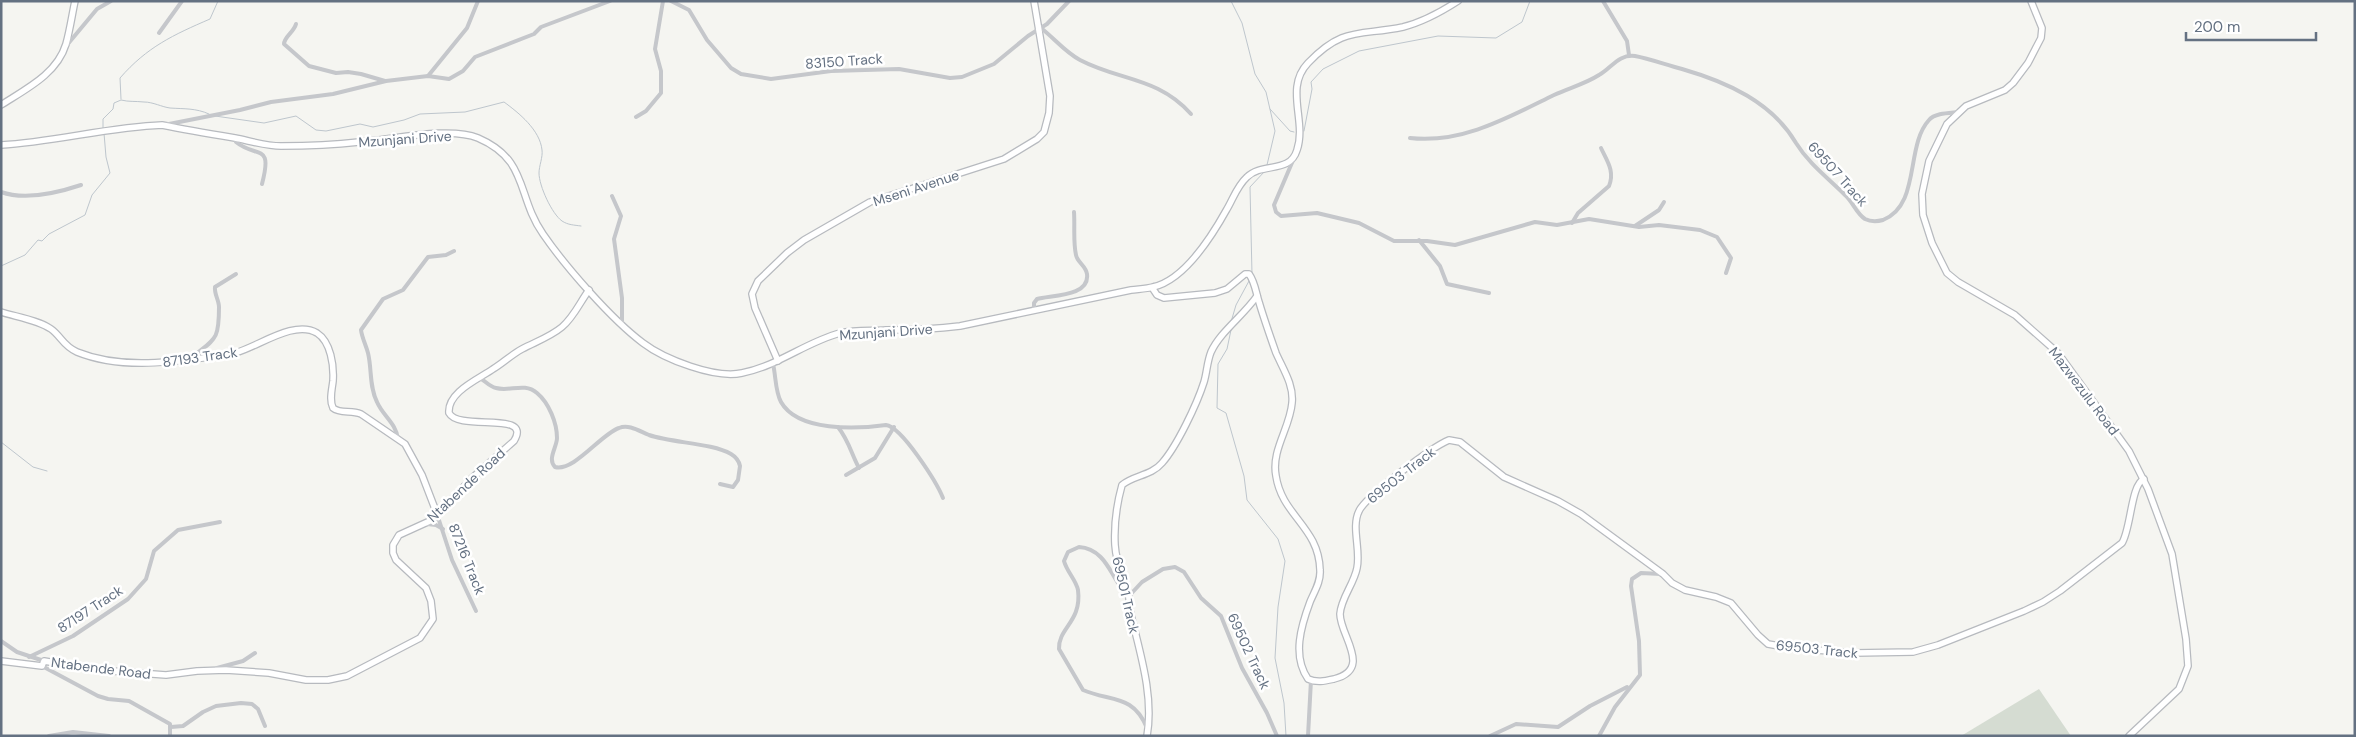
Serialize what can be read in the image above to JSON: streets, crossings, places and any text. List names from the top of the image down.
{
  "streets": {
    "street": [
      "83150 Track",
      "Mzunjani Drive",
      "69507 Track",
      "Mseni Avenue",
      "87193 Track",
      "Mazwezulu Road",
      "69503 Track",
      "Ntabende Road",
      "87216 Track",
      "69501 Track",
      "87197 Track",
      "69502 Track"
    ]
  },
  "crossings": [
    ["83150 Track", "Mseni Avenue"],
    ["Mzunjani Drive", "Mseni Avenue"],
    ["Mzunjani Drive", "Ntabende Road"],
    ["69507 Track", "Mazwezulu Road"],
    ["87193 Track", "Ntabende Road"],
    ["87193 Track", "87216 Track"],
    ["Mazwezulu Road", "69503 Track"],
    ["Ntabende Road", "87216 Track"],
    ["69501 Track", "69502 Track"]
  ],
  "scale_bar": "200 m"
}
